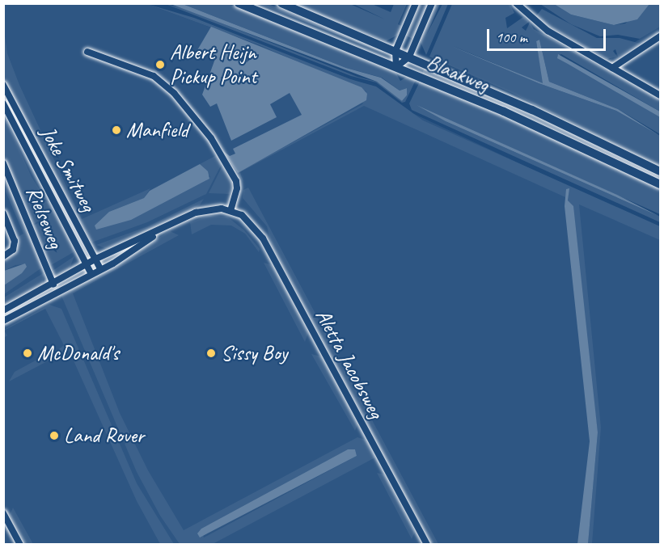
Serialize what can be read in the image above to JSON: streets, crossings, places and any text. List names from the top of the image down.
{
  "streets": {
    "main road": ["Blaakweg"],
    "street": ["Joke Smitweg", "Rielseweg", "Aletta Jacobsweg"]
  },
  "places": [
    "Albert Heijn Pickup Point",
    "Manfield",
    "McDonald's",
    "Sissy Boy",
    "Land Rover"
  ],
  "scale_bar": "100 m"
}
